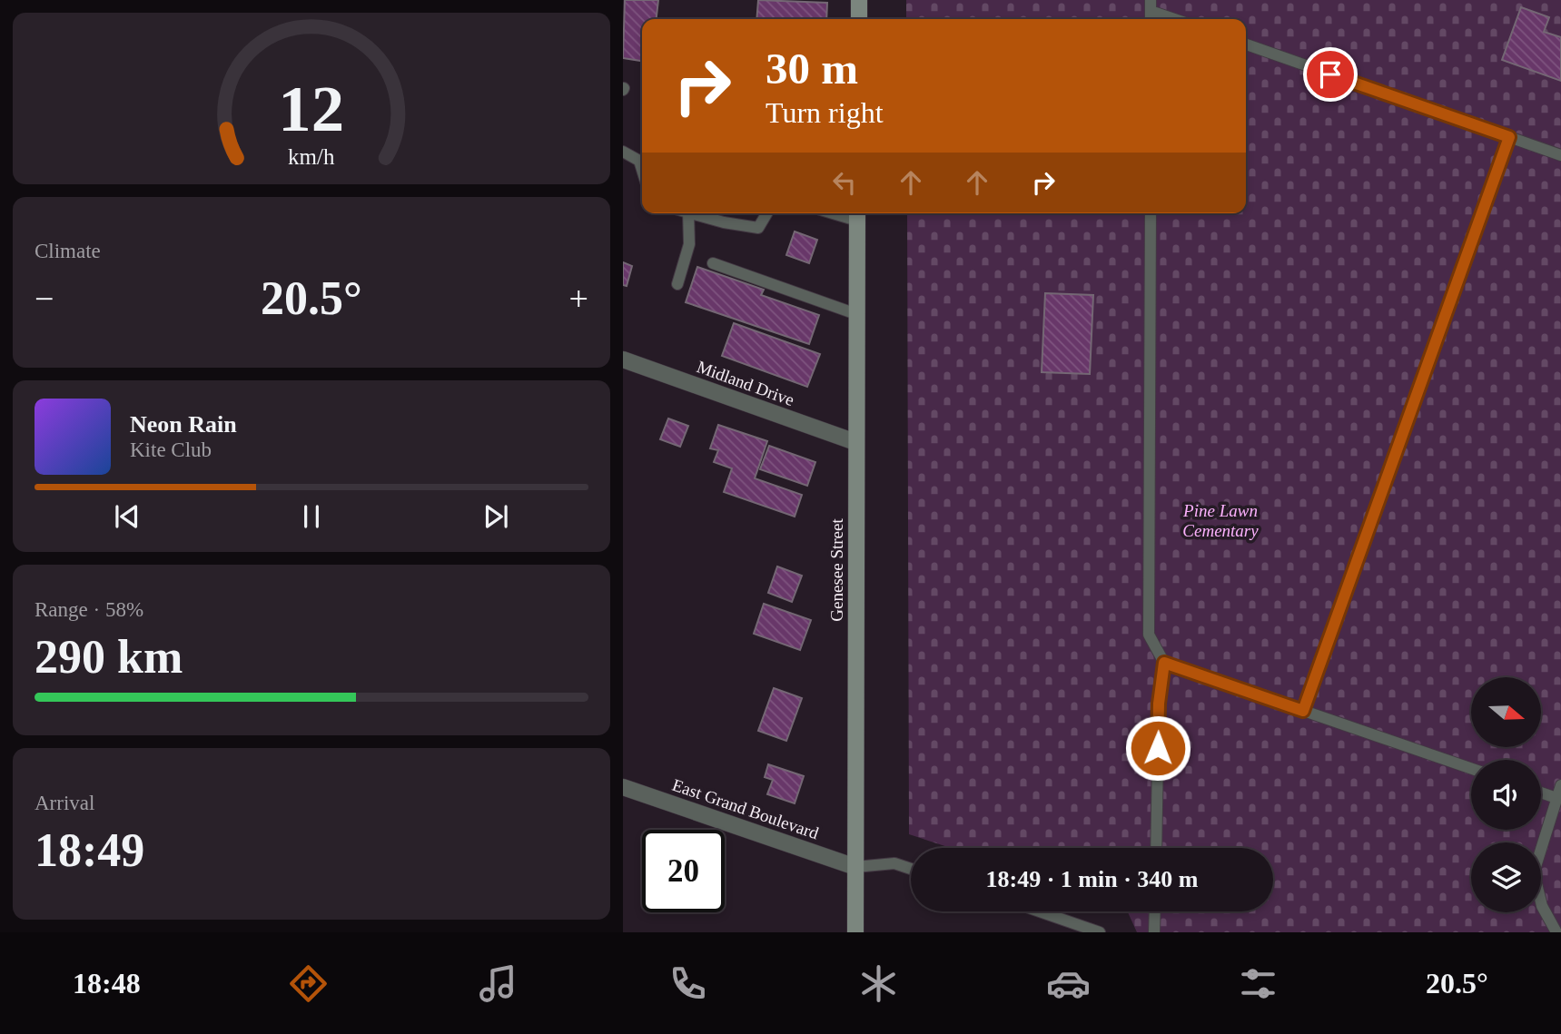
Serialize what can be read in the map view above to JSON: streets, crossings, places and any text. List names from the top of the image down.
{
  "streets": {
    "main road": ["Genesee Street"],
    "street": ["Midland Drive", "East Grand Boulevard"]
  },
  "crossings": [
    ["Midland Drive", "Genesee Street"],
    ["Genesee Street", "East Grand Boulevard"]
  ],
  "parks": ["Pine Lawn Cementary"],
  "north": "right",
  "page": {
    "turn": ["30 m", "Turn right"],
    "tile": [
      "Climate",
      ["Range · 58%", "290 km"],
      ["Arrival", "18:49"]
    ],
    "heat": ["−", "20.5°", "+"],
    "song": ["Neon Rain", "Kite Club"],
    "limit": "20",
    "trip": "18:49 · 1 min · 340 m",
    "tabs": ["18:48", "20.5°"],
    "gauge": ["12", "km/h"]
  }
}
